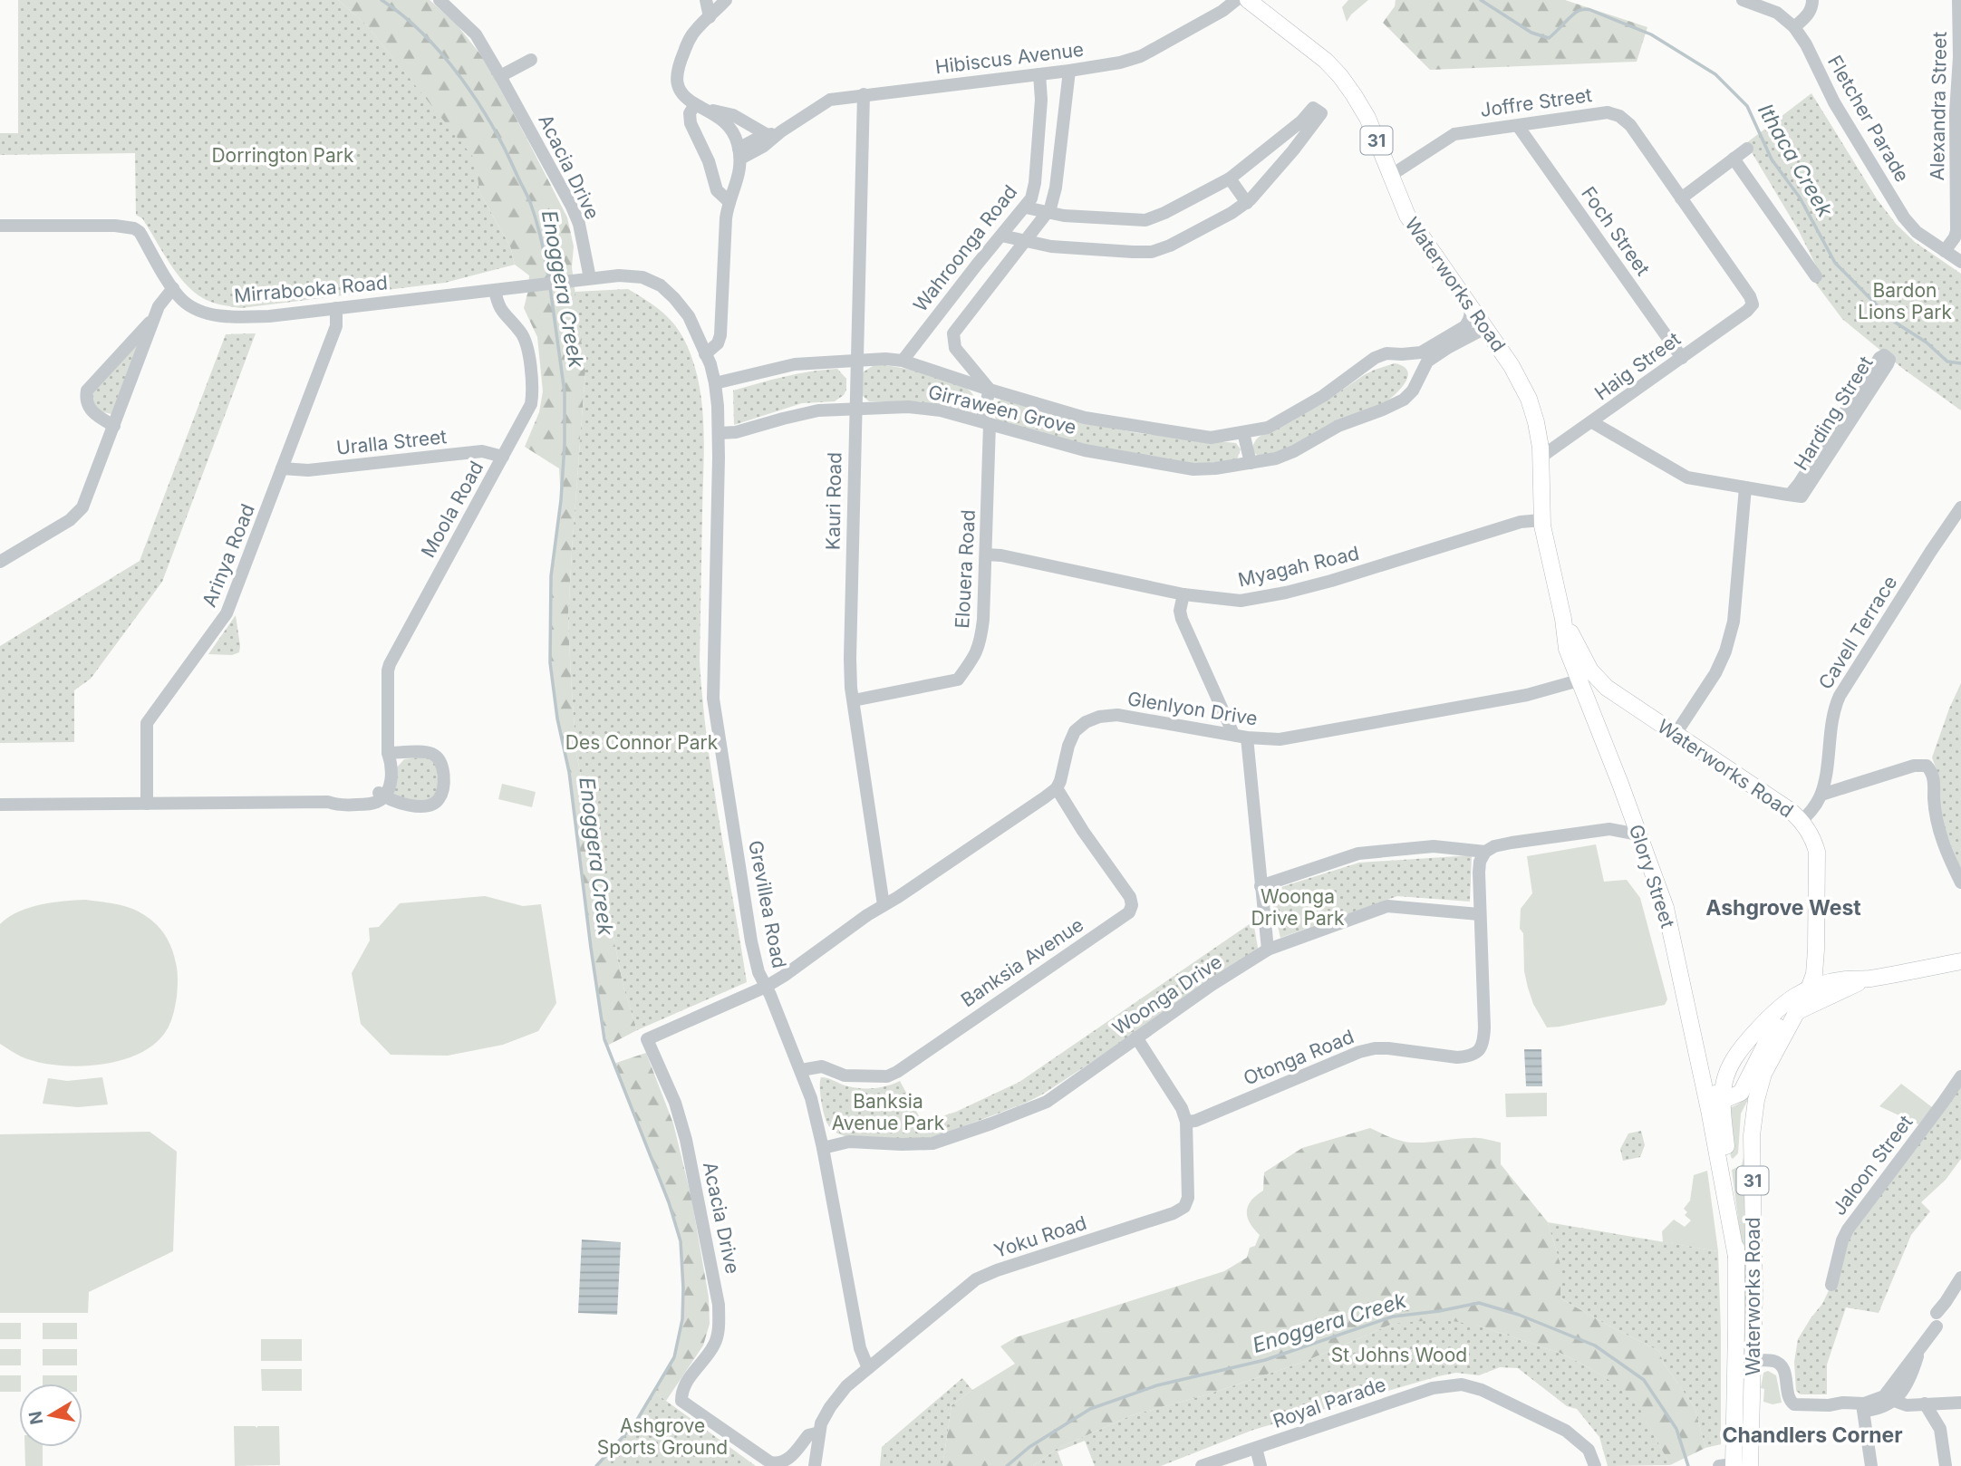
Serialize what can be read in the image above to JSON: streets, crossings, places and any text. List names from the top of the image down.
{
  "streets": {
    "main road": ["31", "Waterworks Road", "Glory Street"],
    "street": [
      "Hibiscus Avenue",
      "Joffre Street",
      "Alexandra Street",
      "Fletcher Parade",
      "Acacia Drive",
      "Foch Street",
      "Wahroonga Road",
      "Mirrabooka Road",
      "Haig Street",
      "Girraween Grove",
      "Harding Street",
      "Uralla Street",
      "Kauri Road",
      "Moola Road",
      "Arinya Road",
      "Myagah Road",
      "Elouera Road",
      "Cavell Terrace",
      "Glenlyon Drive",
      "Grevillea Road",
      "Banksia Avenue",
      "Woonga Drive",
      "Otonga Road",
      "Jaloon Street",
      "Yoku Road",
      "Royal Parade"
    ]
  },
  "crossings": [
    ["Hibiscus Avenue", "Wahroonga Road"],
    ["Hibiscus Avenue", "Kauri Road"],
    ["Joffre Street", "Foch Street"],
    ["Joffre Street", "Waterworks Road"],
    ["Joffre Street", "Haig Street"],
    ["Alexandra Street", "Fletcher Parade"],
    ["Acacia Drive", "Mirrabooka Road"],
    ["Acacia Drive", "Grevillea Road"],
    ["Acacia Drive", "Yoku Road"],
    ["Foch Street", "Haig Street"],
    ["Wahroonga Road", "Girraween Grove"],
    ["Waterworks Road", "Haig Street"],
    ["Waterworks Road", "Girraween Grove"],
    ["Waterworks Road", "Myagah Road"],
    ["Waterworks Road", "Cavell Terrace"],
    ["Waterworks Road", "Glenlyon Drive"],
    ["Waterworks Road", "Glory Street"],
    ["Mirrabooka Road", "Moola Road"],
    ["Mirrabooka Road", "Arinya Road"],
    ["Girraween Grove", "Kauri Road"],
    ["Girraween Grove", "Elouera Road"],
    ["Girraween Grove", "Grevillea Road"],
    ["Uralla Street", "Moola Road"],
    ["Uralla Street", "Arinya Road"],
    ["Kauri Road", "Elouera Road"],
    ["Myagah Road", "Elouera Road"],
    ["Glenlyon Drive", "Glory Street"],
    ["Glenlyon Drive", "Banksia Avenue"],
    ["Grevillea Road", "Banksia Avenue"],
    ["Grevillea Road", "Woonga Drive"],
    ["Grevillea Road", "Yoku Road"],
    ["Woonga Drive", "Otonga Road"],
    ["Woonga Drive", "Yoku Road"],
    ["Otonga Road", "Yoku Road"]
  ],
  "districts": ["Ashgrove West", "Chandlers Corner"],
  "water": ["Ithaca Creek", "Enoggera Creek"],
  "parks": [
    "Dorrington Park",
    "Bardon Lions Park",
    "Des Connor Park",
    "Woonga Drive Park",
    "Banksia Avenue Park",
    "St Johns Wood",
    "Ashgrove Sports Ground"
  ],
  "north": "left"
}
